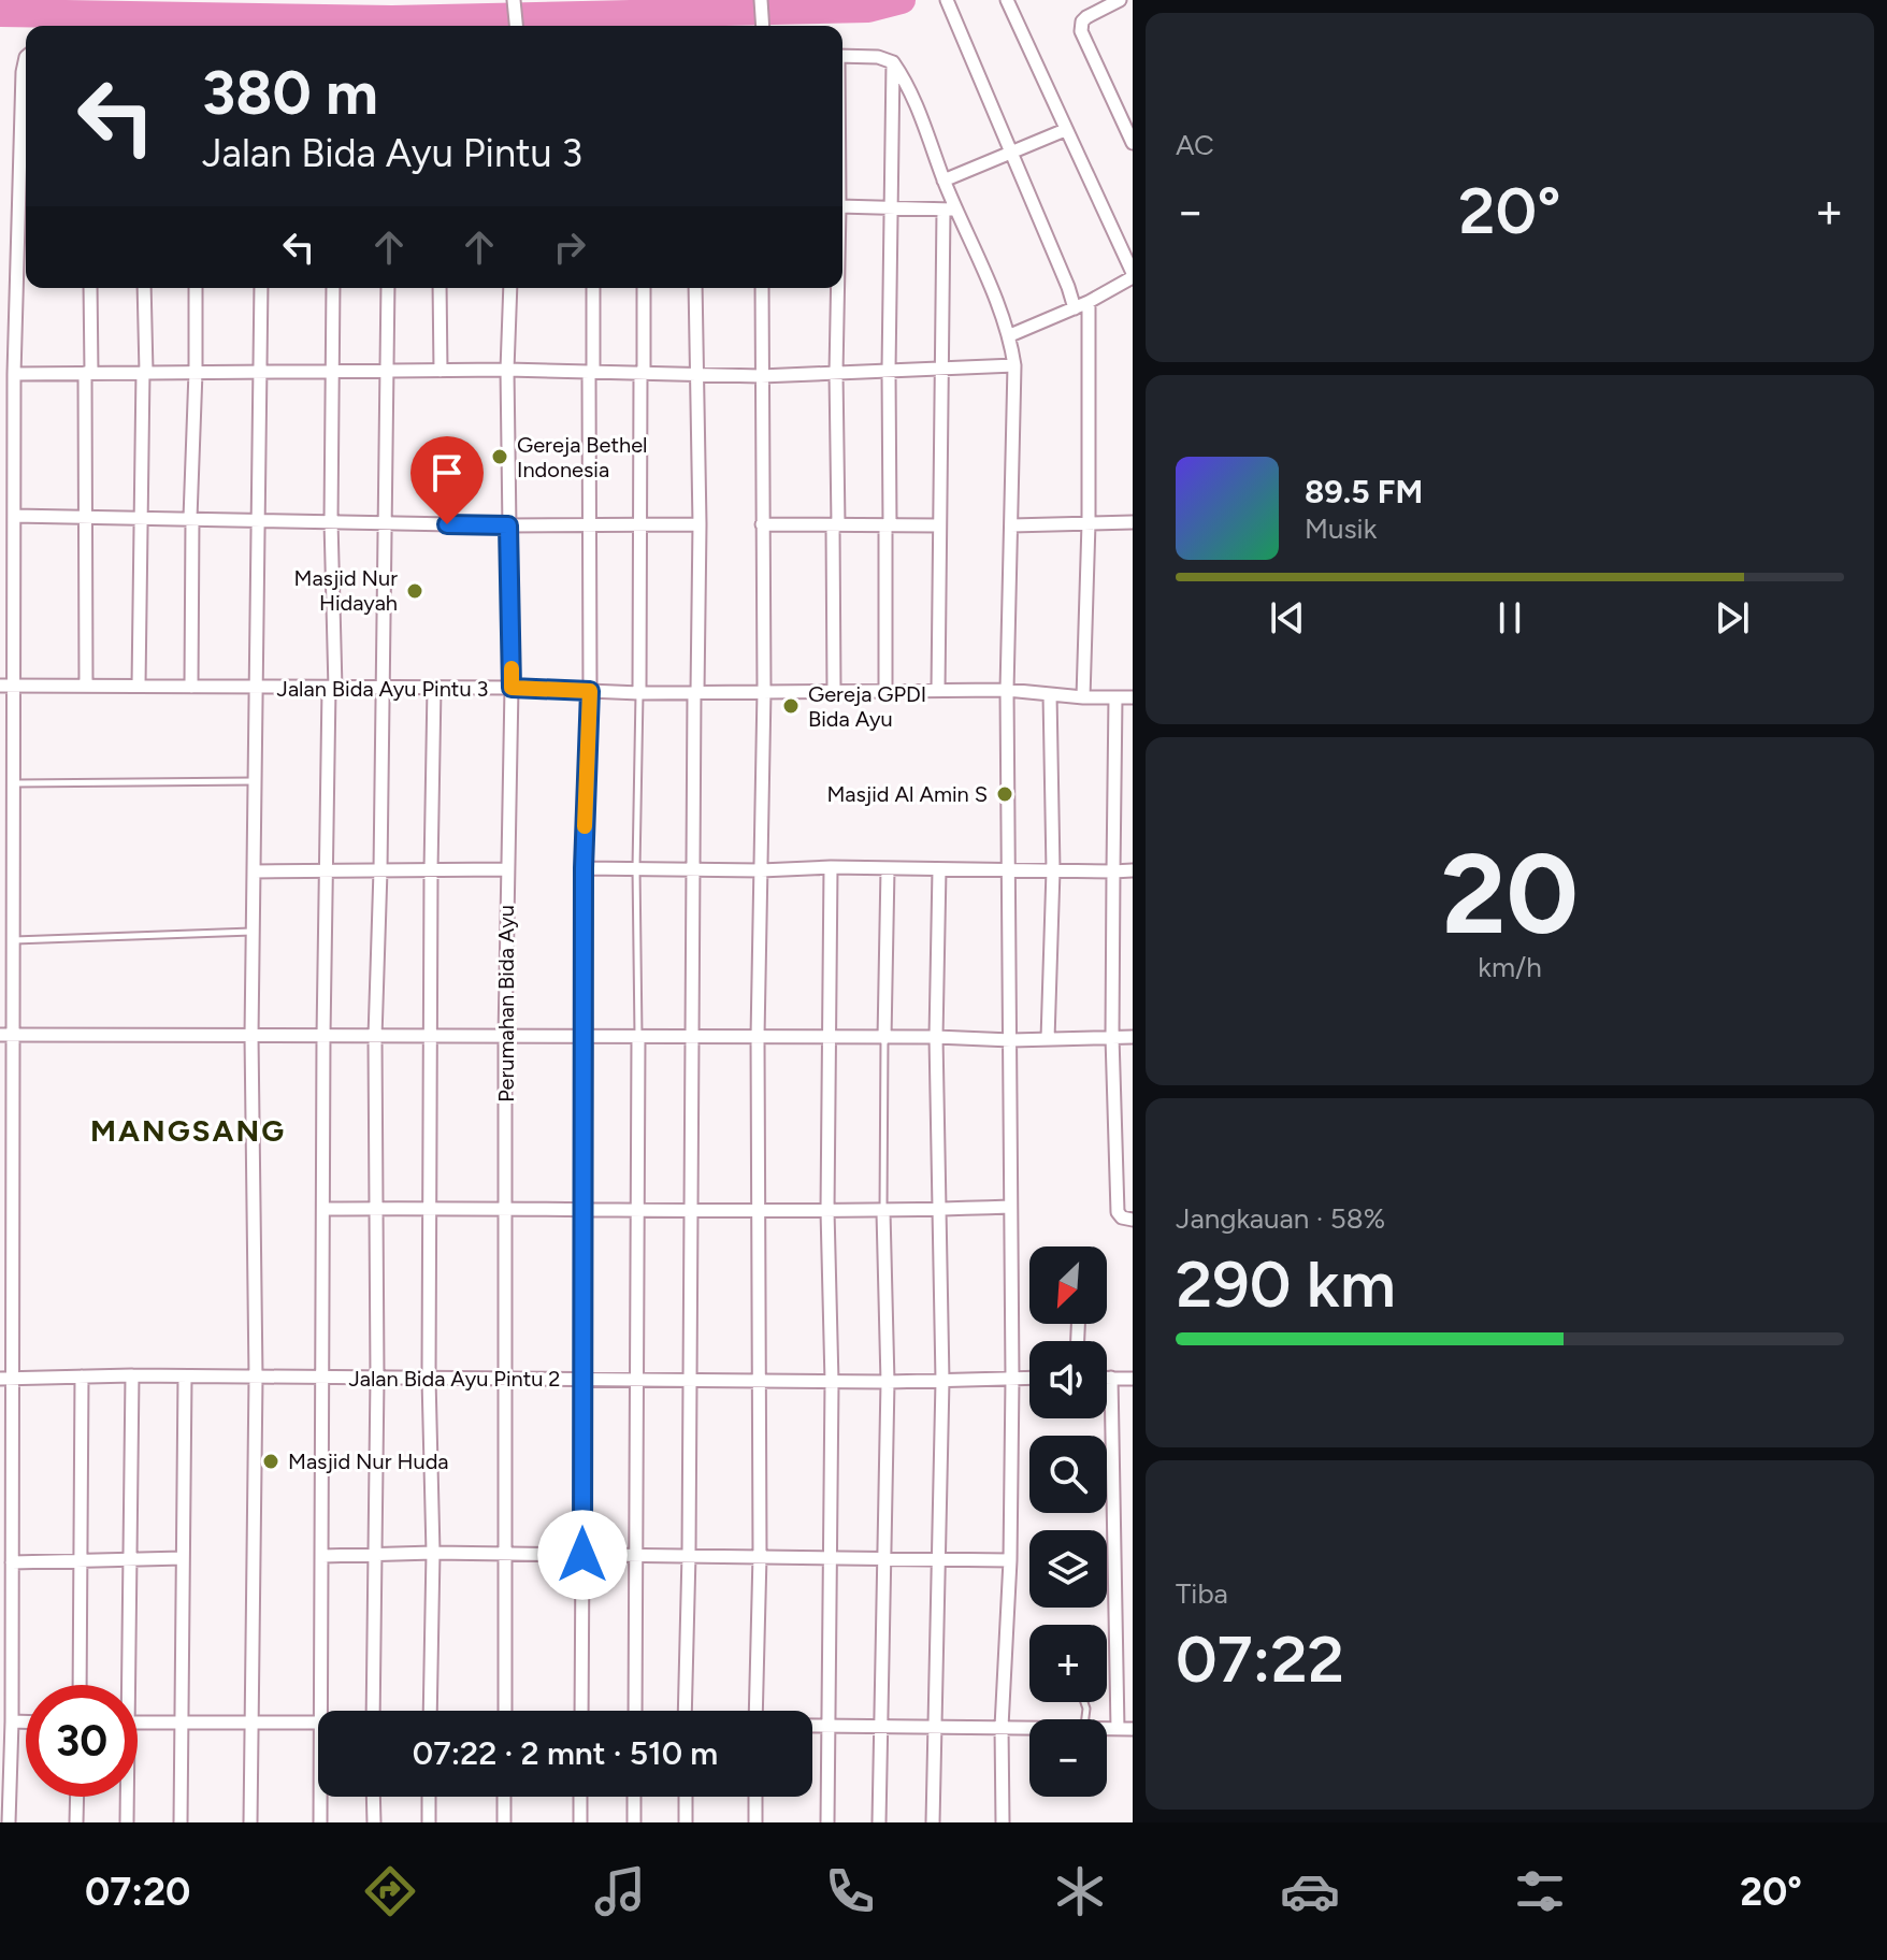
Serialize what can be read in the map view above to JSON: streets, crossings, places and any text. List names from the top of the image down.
{
  "streets": {
    "street": ["Jalan Bida Ayu Pintu 3", "Perumahan Bida Ayu", "Jalan Bida Ayu Pintu 2"]
  },
  "crossings": [
    ["Jalan Bida Ayu Pintu 3", "Perumahan Bida Ayu"],
    ["Perumahan Bida Ayu", "Jalan Bida Ayu Pintu 2"]
  ],
  "districts": ["MANGSANG"],
  "places": [
    "Gereja Bethel Indonesia",
    "Masjid Nur Hidayah",
    "Gereja GPDI Bida Ayu",
    "Masjid Al Amin S",
    "Masjid Nur Huda"
  ],
  "north": "bottom left",
  "page": {
    "tile": [
      "AC",
      ["20", "km/h"],
      ["Jangkauan · 58%", "290 km"],
      ["Tiba", "07:22"]
    ],
    "turn": ["380 m", "Jalan Bida Ayu Pintu 3"],
    "heat": ["−", "20°", "+"],
    "song": ["89.5 FM", "Musik"],
    "map_buttons": ["+", "−"],
    "limit": "30",
    "trip": "07:22 · 2 mnt · 510 m",
    "tabs": ["07:20", "20°"]
  }
}
